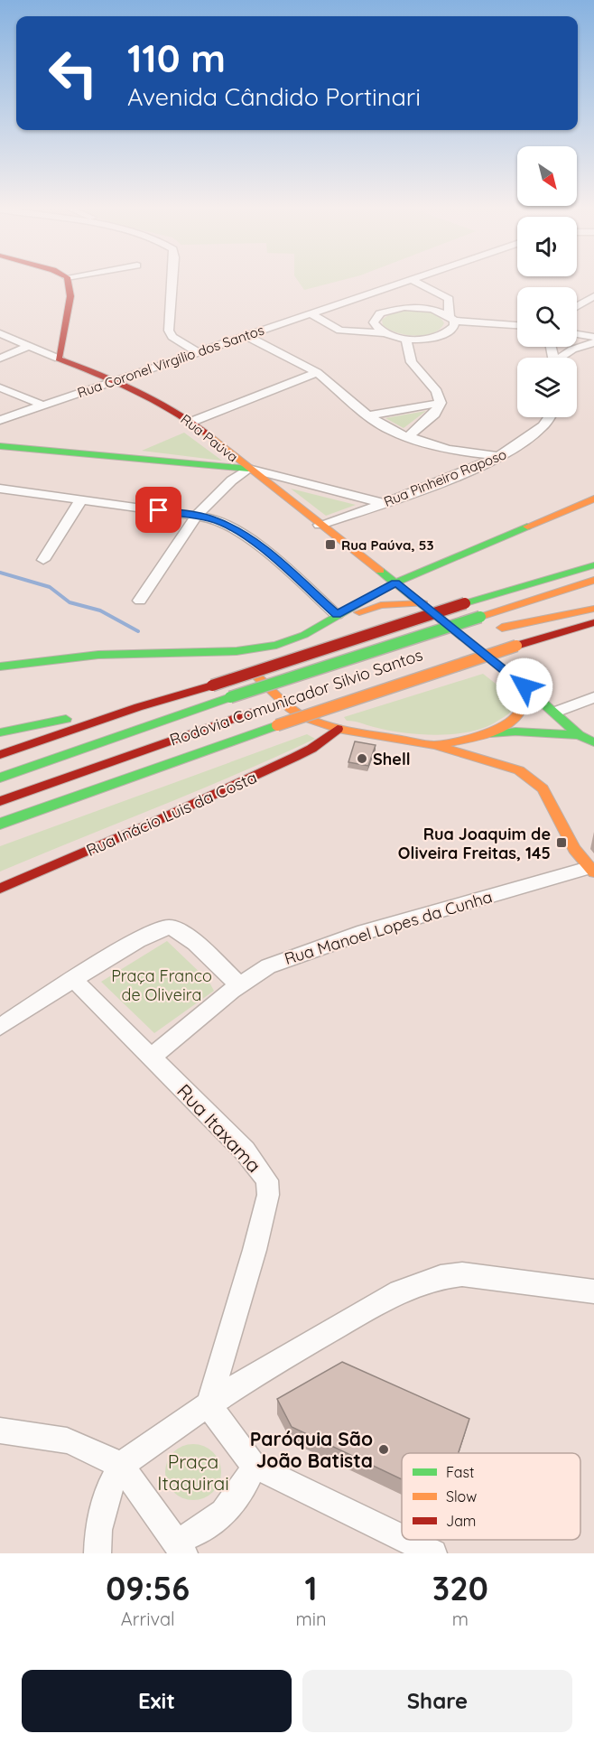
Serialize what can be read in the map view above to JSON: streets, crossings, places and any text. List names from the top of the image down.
{
  "streets": {
    "main road": ["Rua Paúva", "Rodovia Comunicador Silvio Santos", "Rua Inácio Luis da Costa"],
    "street": [
      "Rua Coronel Virgilio dos Santos",
      "Rua Pinheiro Raposo",
      "Rua Manoel Lopes da Cunha",
      "Rua Itaxama"
    ]
  },
  "crossings": [
    ["Rua Coronel Virgilio dos Santos", "Rua Paúva"],
    ["Rua Paúva", "Rua Pinheiro Raposo"],
    ["Rua Manoel Lopes da Cunha", "Rua Itaxama"]
  ],
  "parks": ["Praça Franco de Oliveira", "Praça Itaquirai"],
  "places": {
    "transit": ["Rua Paúva, 53", "Rua Joaquim de Oliveira Freitas, 145"],
    "other": ["Shell", "Paróquia São João Batista"]
  },
  "legend": ["Fast", "Slow", "Jam"],
  "north": "bottom right",
  "page": {
    "turn": ["110 m", "Avenida Cândido Portinari"],
    "eta": [
      "09:56",
      "Arrival",
      "1",
      "min",
      "320",
      "m"
    ],
    "buttons": ["Exit", "Share"]
  }
}
